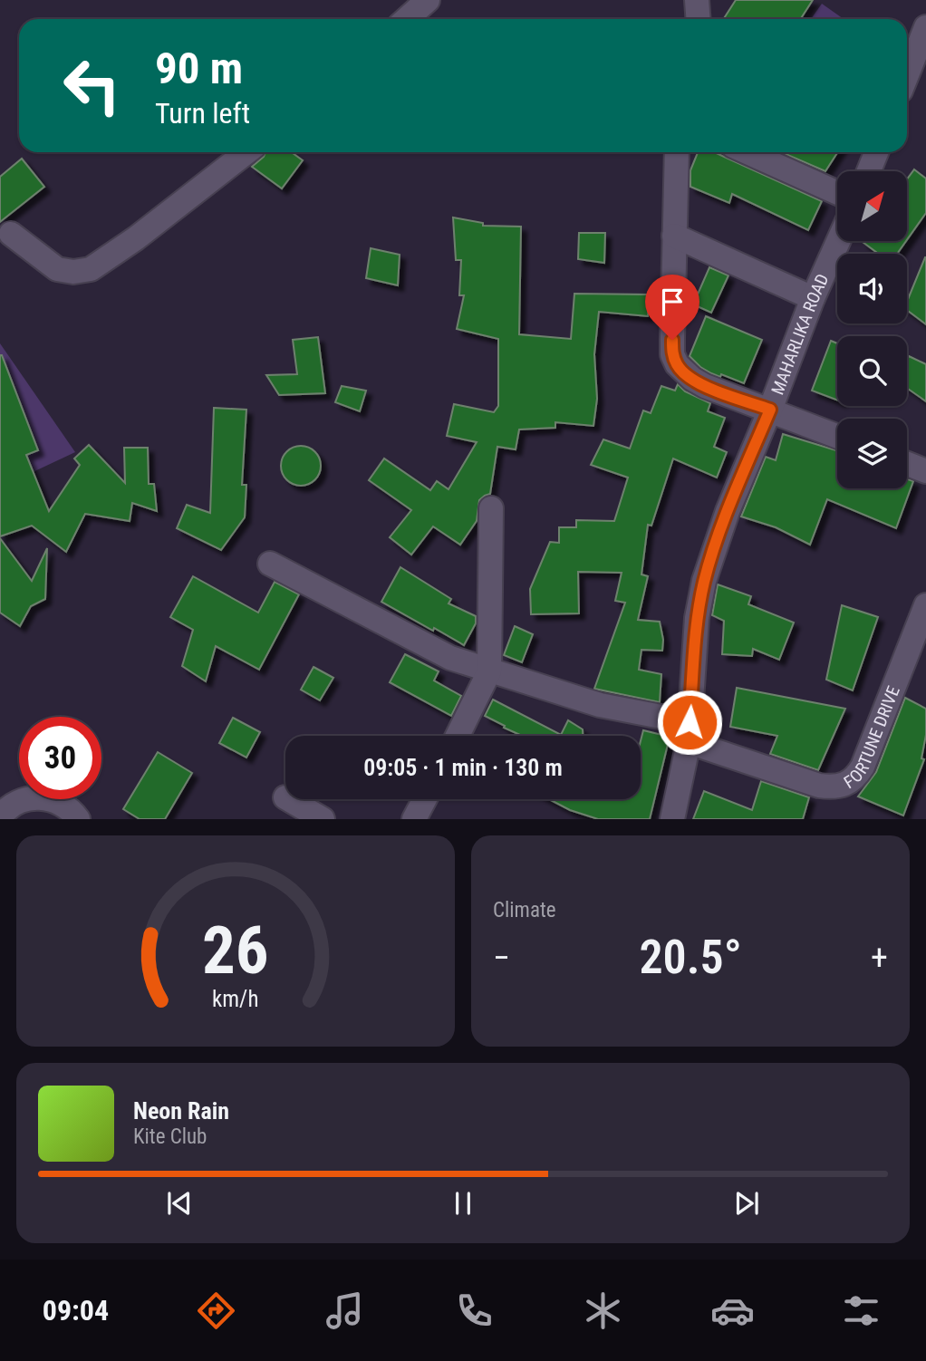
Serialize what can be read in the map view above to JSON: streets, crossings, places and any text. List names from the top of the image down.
{
  "streets": {
    "street": ["MAHARLIKA ROAD", "FORTUNE DRIVE"]
  },
  "crossings": [
    ["MAHARLIKA ROAD", "FORTUNE DRIVE"]
  ],
  "north": "top right",
  "page": {
    "turn": ["90 m", "Turn left"],
    "limit": "30",
    "trip": "09:05 · 1 min · 130 m",
    "tile": "Climate",
    "heat": ["−", "20.5°", "+"],
    "song": ["Neon Rain", "Kite Club"],
    "tabs": "09:04",
    "gauge": ["26", "km/h"]
  }
}
